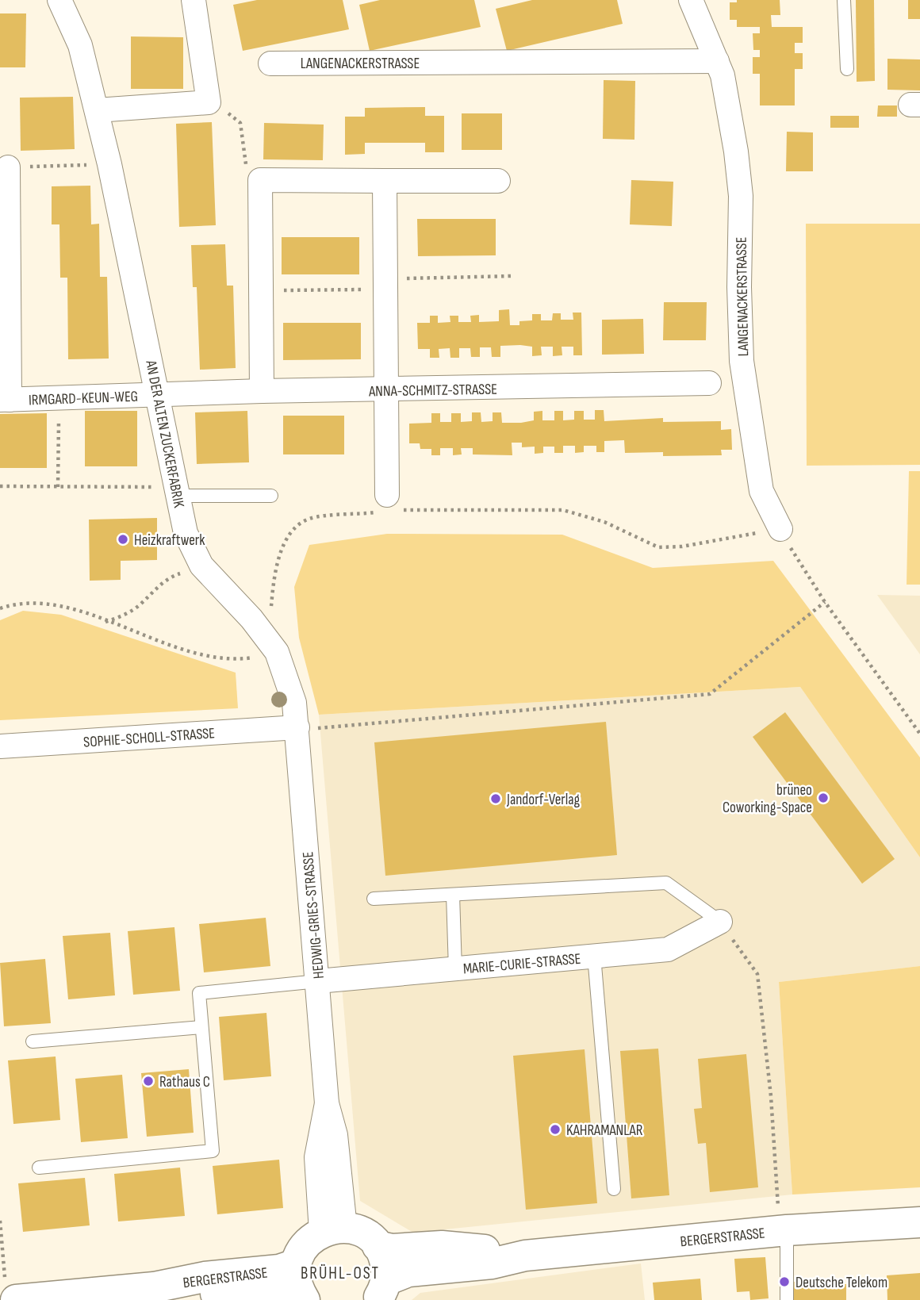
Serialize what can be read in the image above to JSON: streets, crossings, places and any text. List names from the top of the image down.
{
  "streets": {
    "street": [
      "LANGENACKERSTRASSE",
      "ANNA-SCHMITZ-STRASSE",
      "IRMGARD-KEUN-WEG",
      "AN DER ALTEN ZUCKERFABRIK",
      "SOPHIE-SCHOLL-STRASSE",
      "HEDWIG-GRIES-STRASSE",
      "MARIE-CURIE-STRASSE",
      "BERGERSTRASSE"
    ]
  },
  "crossings": [
    ["ANNA-SCHMITZ-STRASSE", "IRMGARD-KEUN-WEG"],
    ["ANNA-SCHMITZ-STRASSE", "AN DER ALTEN ZUCKERFABRIK"],
    ["IRMGARD-KEUN-WEG", "AN DER ALTEN ZUCKERFABRIK"],
    ["AN DER ALTEN ZUCKERFABRIK", "SOPHIE-SCHOLL-STRASSE"],
    ["AN DER ALTEN ZUCKERFABRIK", "HEDWIG-GRIES-STRASSE"],
    ["SOPHIE-SCHOLL-STRASSE", "HEDWIG-GRIES-STRASSE"],
    ["HEDWIG-GRIES-STRASSE", "MARIE-CURIE-STRASSE"],
    ["HEDWIG-GRIES-STRASSE", "BERGERSTRASSE"]
  ],
  "districts": ["BRÜHL-OST"],
  "places": [
    "Heizkraftwerk",
    "brüneo Coworking-Space",
    "Jandorf-Verlag",
    "Rathaus C",
    "KAHRAMANLAR",
    "Deutsche Telekom"
  ]
}
